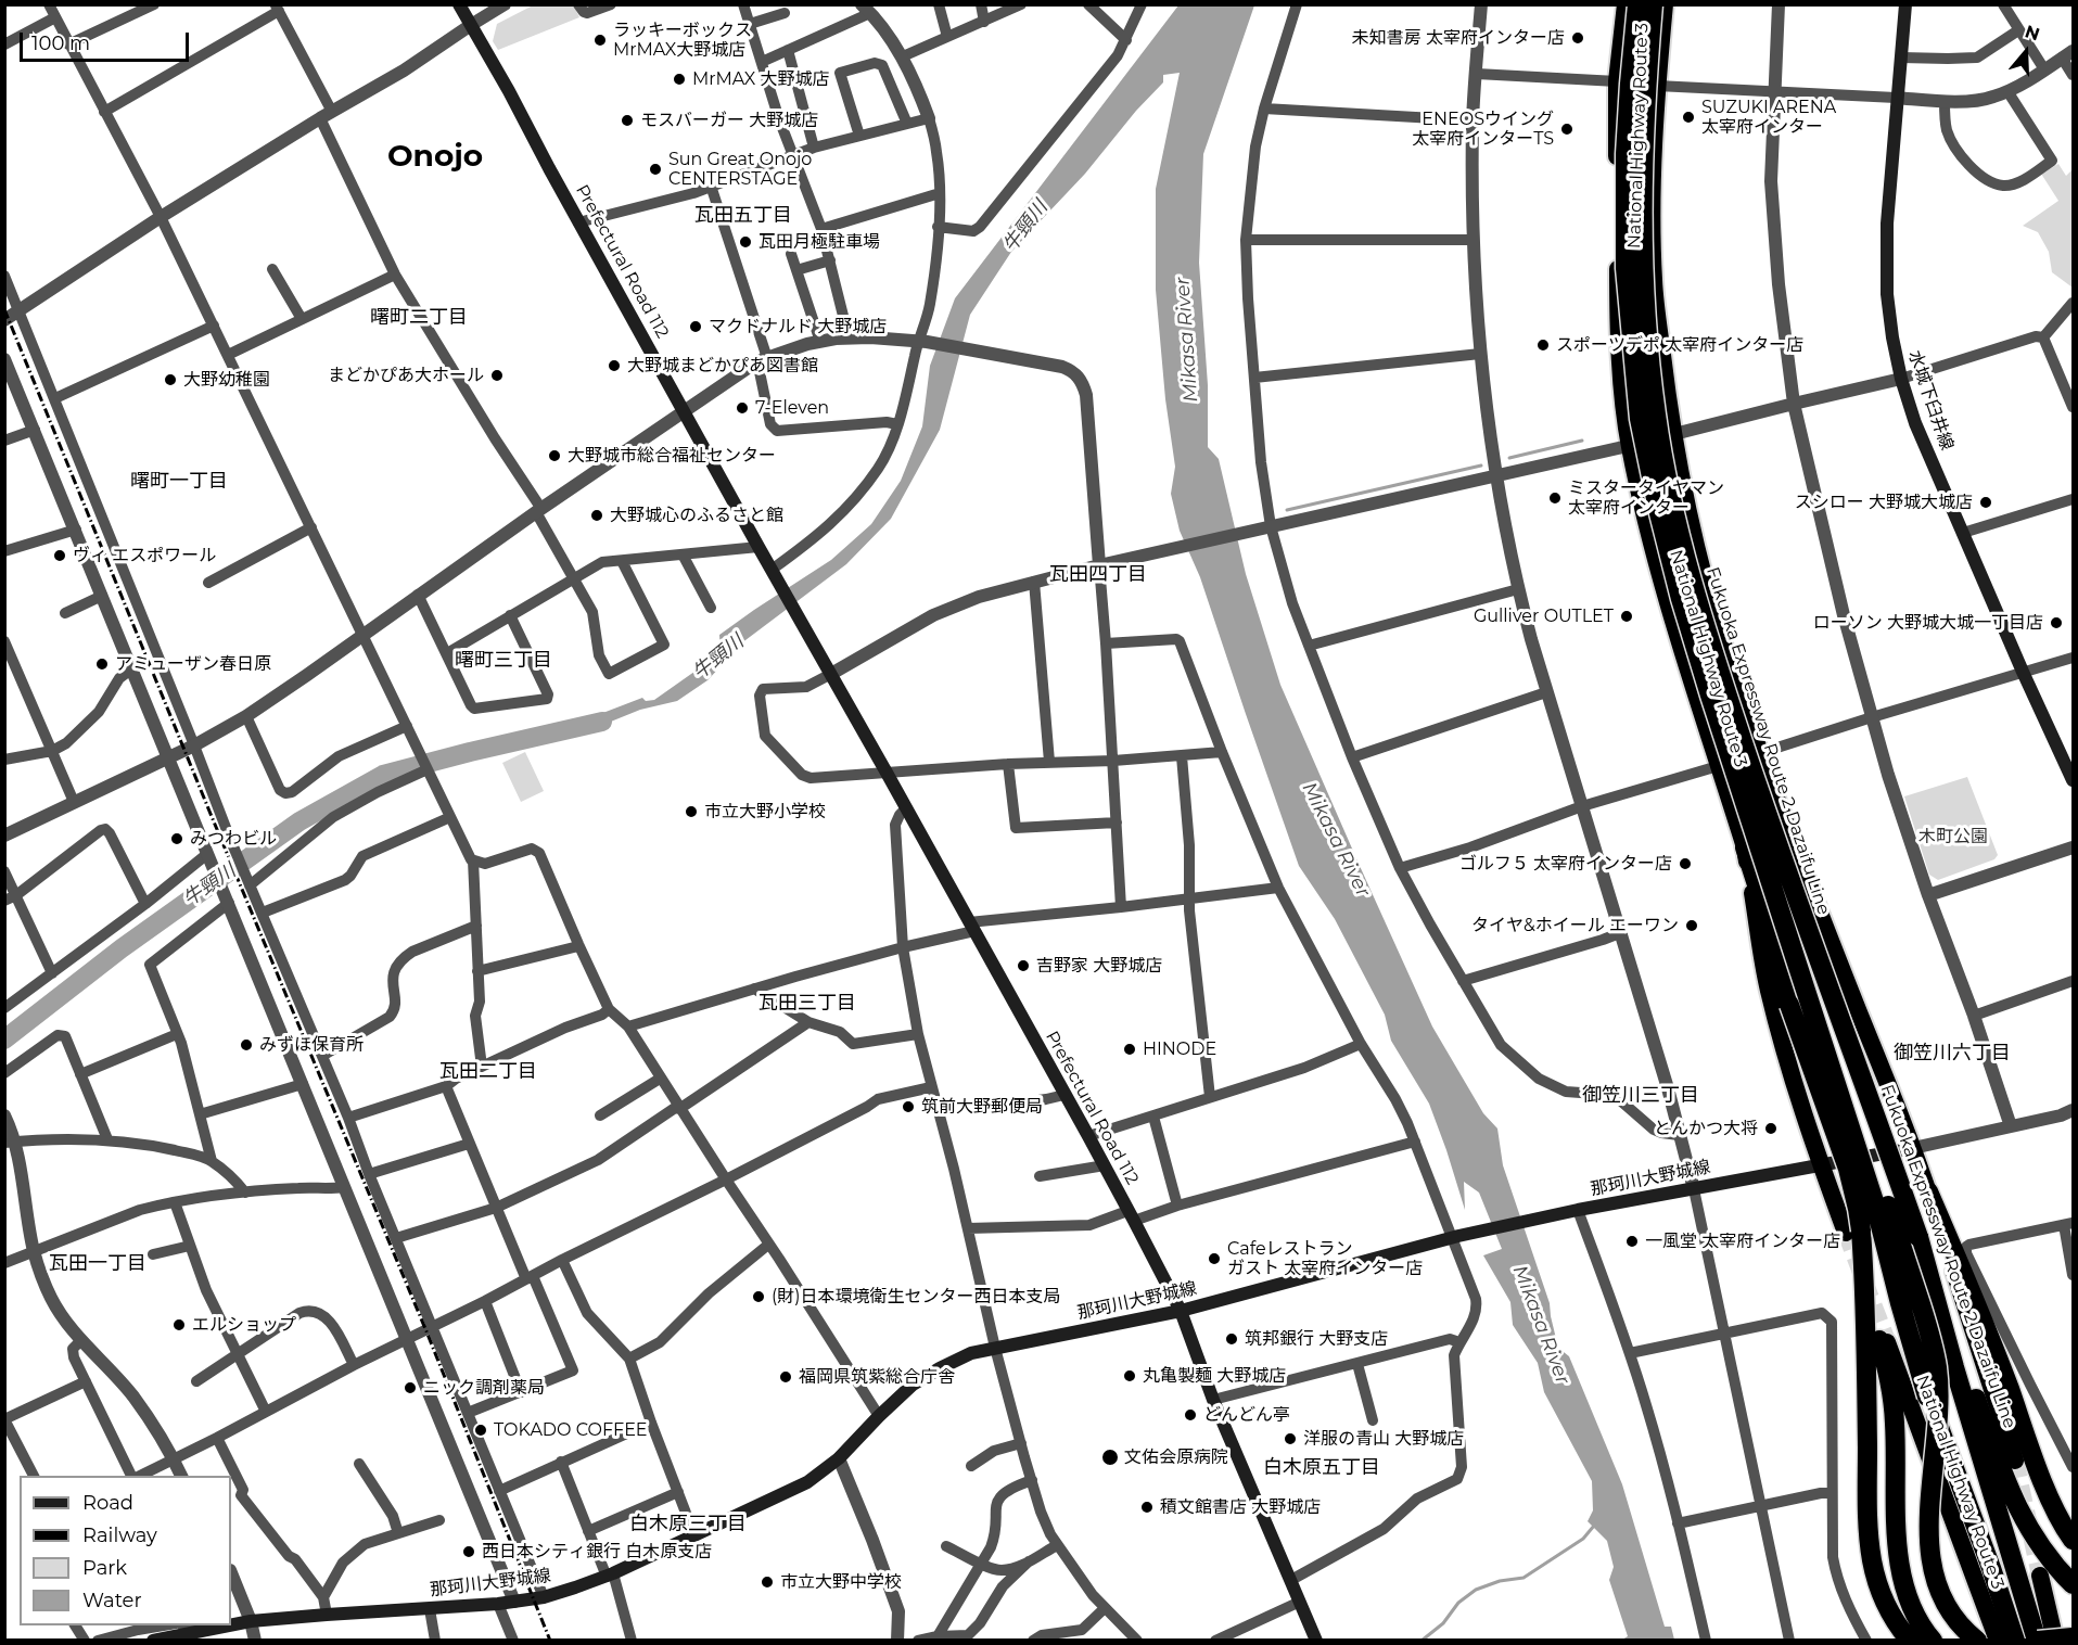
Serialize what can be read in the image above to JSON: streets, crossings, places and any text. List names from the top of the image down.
{
  "streets": {
    "highway": ["National Highway Route 3", "Fukuoka Expressway Route 2 Dazaifu Line"],
    "main road": ["Prefectural Road 112", "水城下臼井線", "那珂川大野城線"]
  },
  "crossings": [
    ["National Highway Route 3", "Fukuoka Expressway Route 2 Dazaifu Line"],
    ["National Highway Route 3", "那珂川大野城線"],
    ["Prefectural Road 112", "那珂川大野城線"]
  ],
  "districts": [
    "Onojo",
    "瓦田五丁目",
    "曙町二丁目",
    "曙町一丁目",
    "瓦田四丁目",
    "曙町三丁目",
    "瓦田三丁目",
    "御笠川六丁目",
    "瓦田二丁目",
    "御笠川三丁目",
    "瓦田一丁目",
    "白木原五丁目",
    "白木原三丁目"
  ],
  "water": ["牛頸川", "Mikasa River"],
  "parks": ["木町公園"],
  "places": [
    "未知書房 太宰府インター店",
    "ラッキーボックス MrMAX大野城店",
    "MrMAX 大野城店",
    "SUZUKI ARENA 太宰府インター",
    "モスバーガー 大野城店",
    "ENEOSウイング 太宰府インターTS",
    "Sun Great Onojo CENTERSTAGE",
    "瓦田月極駐車場",
    "マクドナルド 大野城店",
    "スポーツデポ 太宰府インター店",
    "大野城まどかぴあ図書館",
    "まどかぴあ大ホール",
    "大野幼稚園",
    "7-Eleven",
    "大野城市総合福祉センター",
    "ミスタータイヤマン 太宰府インター",
    "スシロー 大野城大城店",
    "大野城心のふるさと館",
    "ヴィ エスポワール",
    "Gulliver OUTLET",
    "ローソン 大野城大城一丁目店",
    "アミューザン春日原",
    "市立大野小学校",
    "みつわビル",
    "ゴルフ５ 太宰府インター店",
    "タイヤ&ホイール エーワン",
    "吉野家 大野城店",
    "みずほ保育所",
    "HINODE",
    "筑前大野郵便局",
    "とんかつ大将",
    "一風堂 太宰府インター店",
    "Cafeレストラン ガスト 太宰府インター店",
    "(財)日本環境衛生センター西日本支局",
    "エルショップ",
    "筑邦銀行 大野支店",
    "丸亀製麺 大野城店",
    "福岡県筑紫総合庁舎",
    "ニック調剤薬局",
    "どんどん亭",
    "TOKADO COFFEE",
    "洋服の青山 大野城店",
    "文佑会原病院",
    "積文館書店 大野城店",
    "西日本シティ銀行 白木原支店",
    "市立大野中学校"
  ],
  "legend": [
    "Road",
    "Railway",
    "Park",
    "Water"
  ],
  "scale_bar": "100 m",
  "north": "top"
}
